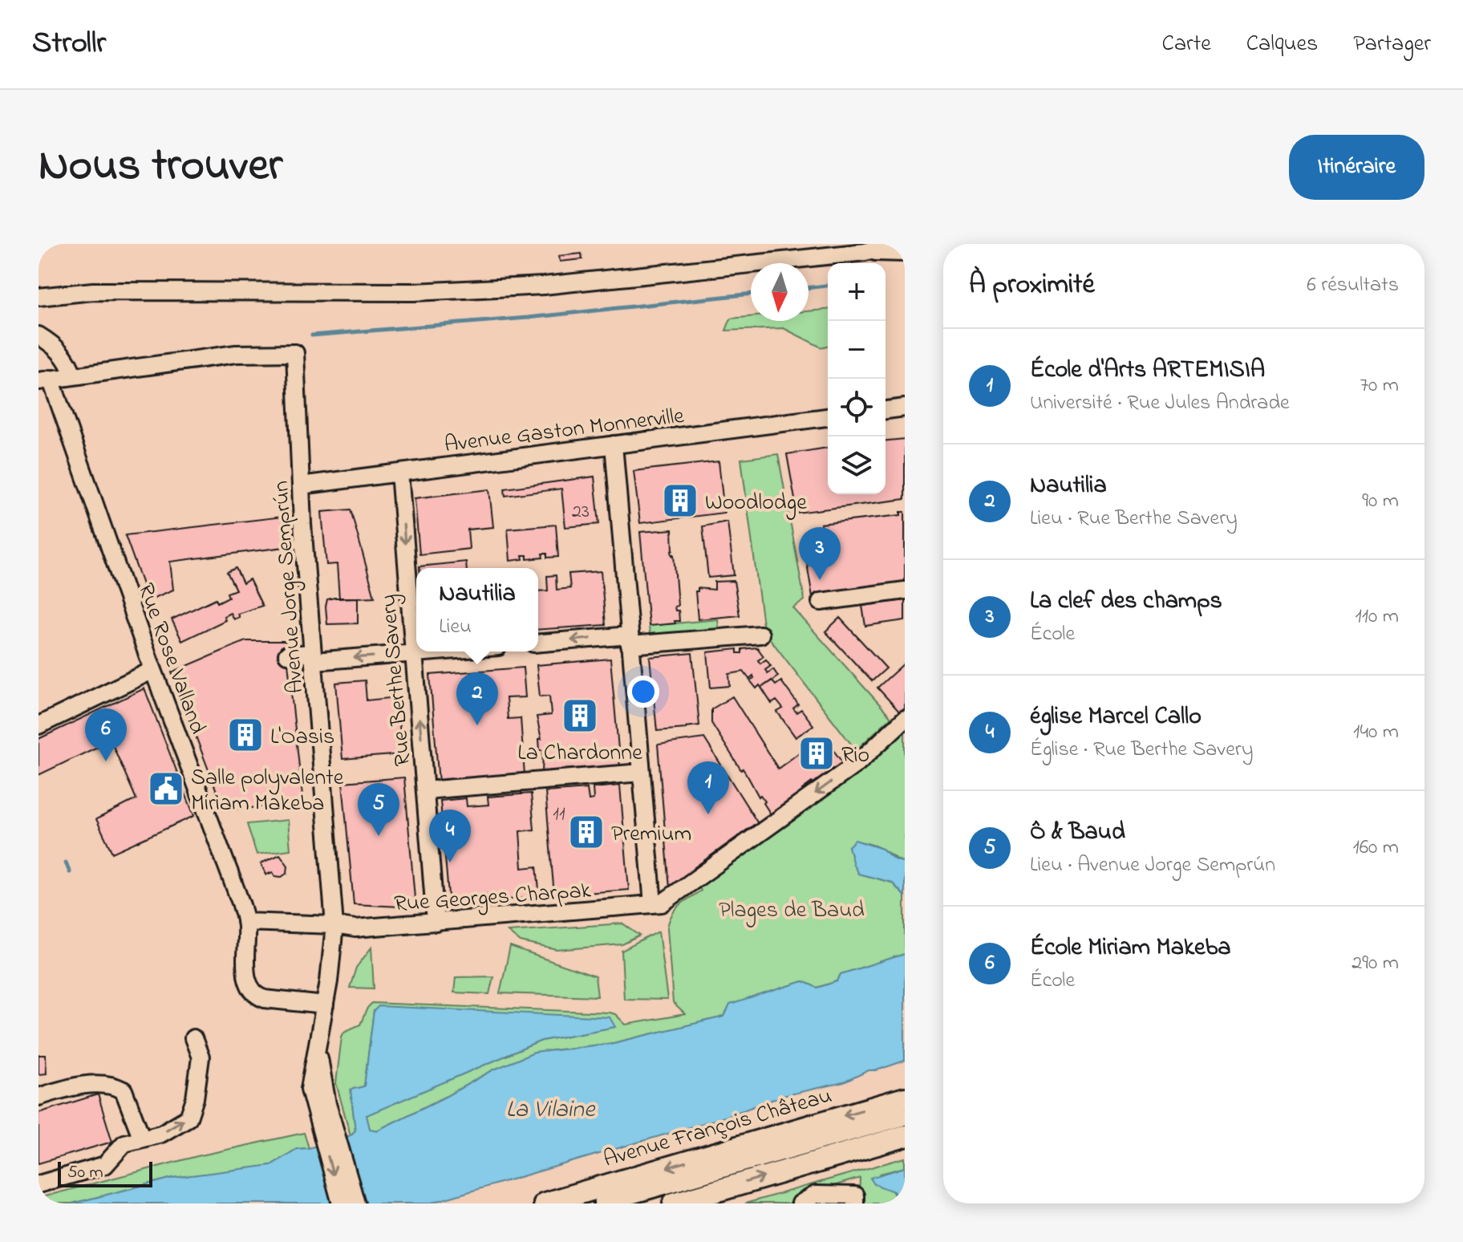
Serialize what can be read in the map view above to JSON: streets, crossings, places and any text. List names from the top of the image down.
{
  "streets": {
    "main road": ["Avenue François Château"],
    "street": [
      "Avenue Gaston Monnerville",
      "Avenue Jorge Semprún",
      "Rue Rose Valland",
      "Rue Berthe Savery",
      "Rue Georges Charpak"
    ]
  },
  "crossings": [
    ["Avenue Gaston Monnerville", "Avenue Jorge Semprún"],
    ["Avenue Gaston Monnerville", "Rue Berthe Savery"],
    ["Avenue Jorge Semprún", "Rue Rose Valland"],
    ["Avenue Jorge Semprún", "Rue Georges Charpak"],
    ["Rue Rose Valland", "Rue Georges Charpak"],
    ["Rue Berthe Savery", "Rue Georges Charpak"]
  ],
  "water": ["La Vilaine"],
  "parks": ["Plages de Baud"],
  "places": {
    "building": [
      "Woodlodge",
      "La Chardonne",
      "L'Oasis",
      "Rio",
      "Premium"
    ],
    "public building": ["Salle polyvalente Miriam Makeba"]
  },
  "house_numbers": ["23", "11"],
  "scale_bar": "50 m",
  "north": "bottom",
  "page": {
    "header": "Strollr",
    "nav": ["Carte", "Calques", "Partager"],
    "title": "Nous trouver",
    "buttons": "Itinéraire",
    "heading": ["À proximité", "6 résultats"],
    "map_buttons": ["+", "−"],
    "list": [
      {
        "mark": "1",
        "name": "École d'Arts ARTEMISIA",
        "note": "Université · Rue Jules Andrade",
        "value": "70 m"
      },
      {
        "mark": "2",
        "name": "Nautilia",
        "note": "Lieu · Rue Berthe Savery",
        "value": "90 m"
      },
      {
        "mark": "3",
        "name": "La clef des champs",
        "note": "École",
        "value": "110 m"
      },
      {
        "mark": "4",
        "name": "église Marcel Callo",
        "note": "Église · Rue Berthe Savery",
        "value": "140 m"
      },
      {
        "mark": "5",
        "name": "Ô & Baud",
        "note": "Lieu · Avenue Jorge Semprún",
        "value": "160 m"
      },
      {
        "mark": "6",
        "name": "École Miriam Makeba",
        "note": "École",
        "value": "290 m"
      }
    ],
    "pins": [
      "3",
      "2",
      "6",
      "1",
      "5",
      "4"
    ],
    "popup": ["Nautilia", "Lieu"],
    "scale": "50 m"
  }
}
